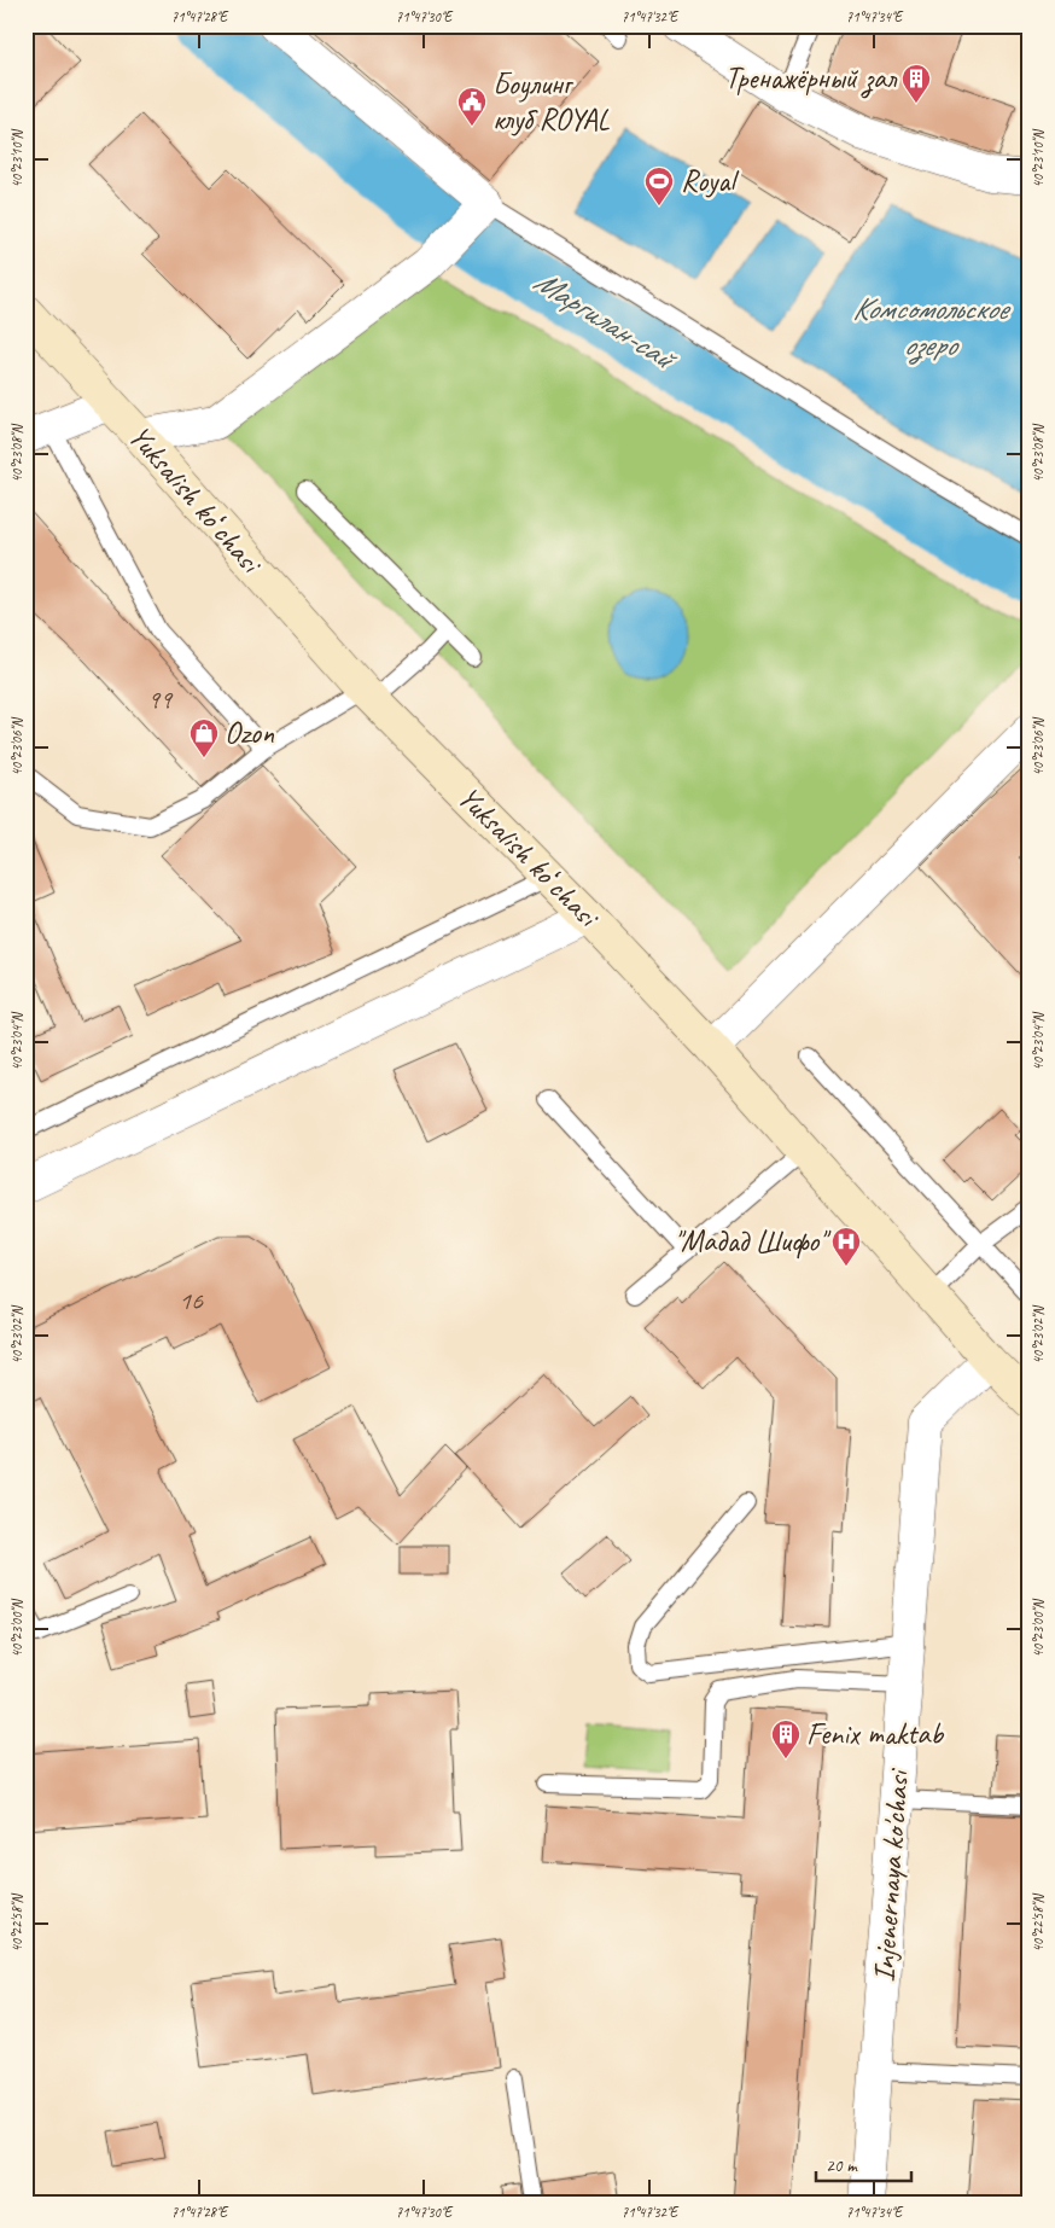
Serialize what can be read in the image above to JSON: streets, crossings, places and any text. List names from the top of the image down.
{
  "streets": {
    "main road": ["Yuksalish koʻchasi"],
    "street": ["Injenernaya ko'chasi"]
  },
  "crossings": [
    ["Yuksalish koʻchasi", "Injenernaya ko'chasi"]
  ],
  "water": ["Комсомольское озеро", "Маргилан-сай"],
  "places": {
    "building": ["Тренажёрный зал", "Fenix maktab"],
    "public building": ["Боулинг клуб ROYAL"],
    "sports": ["Royal"],
    "shop": ["Ozon"],
    "hospital": ["\"Мадад Шифо\""]
  },
  "house_numbers": ["99", "16"],
  "scale_bar": "20 m",
  "coordinates": [
    "71°47'28\"E",
    "71°47'30\"E",
    "71°47'32\"E",
    "71°47'34\"E",
    "40°23'10\"N",
    "40°23'08\"N",
    "40°23'06\"N",
    "40°23'04\"N",
    "40°23'02\"N",
    "40°23'00\"N",
    "40°22'58\"N"
  ]
}
